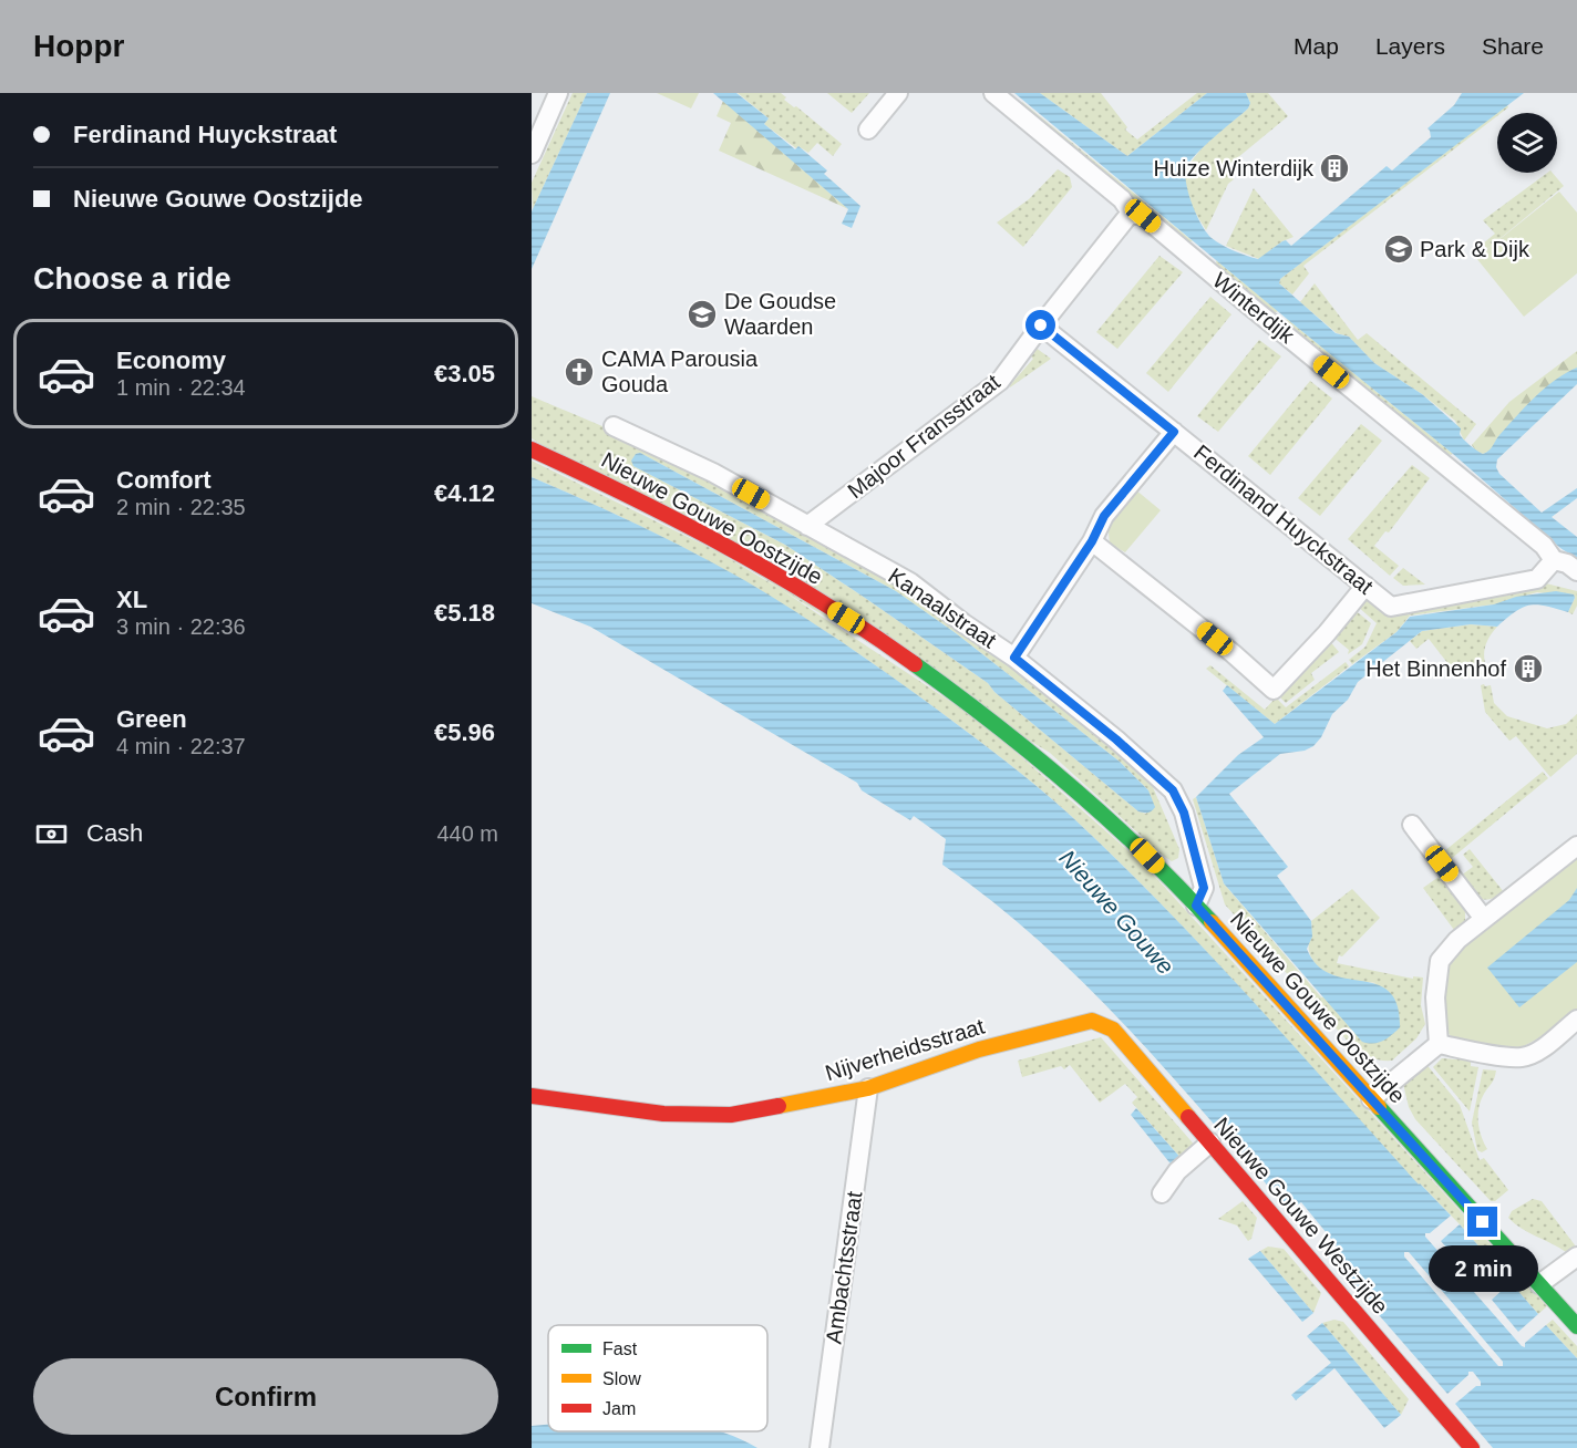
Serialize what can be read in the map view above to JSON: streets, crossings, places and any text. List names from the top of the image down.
{
  "streets": {
    "main road": ["Nieuwe Gouwe Oostzijde", "Nijverheidsstraat", "Nieuwe Gouwe Westzijde"],
    "street": [
      "Winterdijk",
      "Majoor Fransstraat",
      "Ferdinand Huyckstraat",
      "Kanaalstraat",
      "Ambachtsstraat"
    ]
  },
  "crossings": [
    ["Winterdijk", "Majoor Fransstraat"],
    ["Winterdijk", "Ferdinand Huyckstraat"],
    ["Majoor Fransstraat", "Ferdinand Huyckstraat"],
    ["Majoor Fransstraat", "Kanaalstraat"],
    ["Nieuwe Gouwe Oostzijde", "Kanaalstraat"],
    ["Nijverheidsstraat", "Nieuwe Gouwe Westzijde"],
    ["Nijverheidsstraat", "Ambachtsstraat"]
  ],
  "water": ["Nieuwe Gouwe"],
  "places": {
    "building": ["Huize Winterdijk", "Het Binnenhof"],
    "school or university": ["Park & Dijk", "De Goudse Waarden"],
    "church": ["CAMA Parousia Gouda"]
  },
  "legend": ["Fast", "Slow", "Jam"],
  "page": {
    "header": "Hoppr",
    "nav": ["Map", "Layers", "Share"],
    "banner": ["Ferdinand Huyckstraat", "Nieuwe Gouwe Oostzijde"],
    "heading": "Choose a ride",
    "list": [
      {
        "name": "Economy",
        "note": "1 min · 22:34",
        "value": "€3.05"
      },
      {
        "name": "Comfort",
        "note": "2 min · 22:35",
        "value": "€4.12"
      },
      {
        "name": "XL",
        "note": "3 min · 22:36",
        "value": "€5.18"
      },
      {
        "name": "Green",
        "note": "4 min · 22:37",
        "value": "€5.96"
      }
    ],
    "pay": ["Cash", "440 m"],
    "bubble": "2 min",
    "buttons": "Confirm"
  }
}
